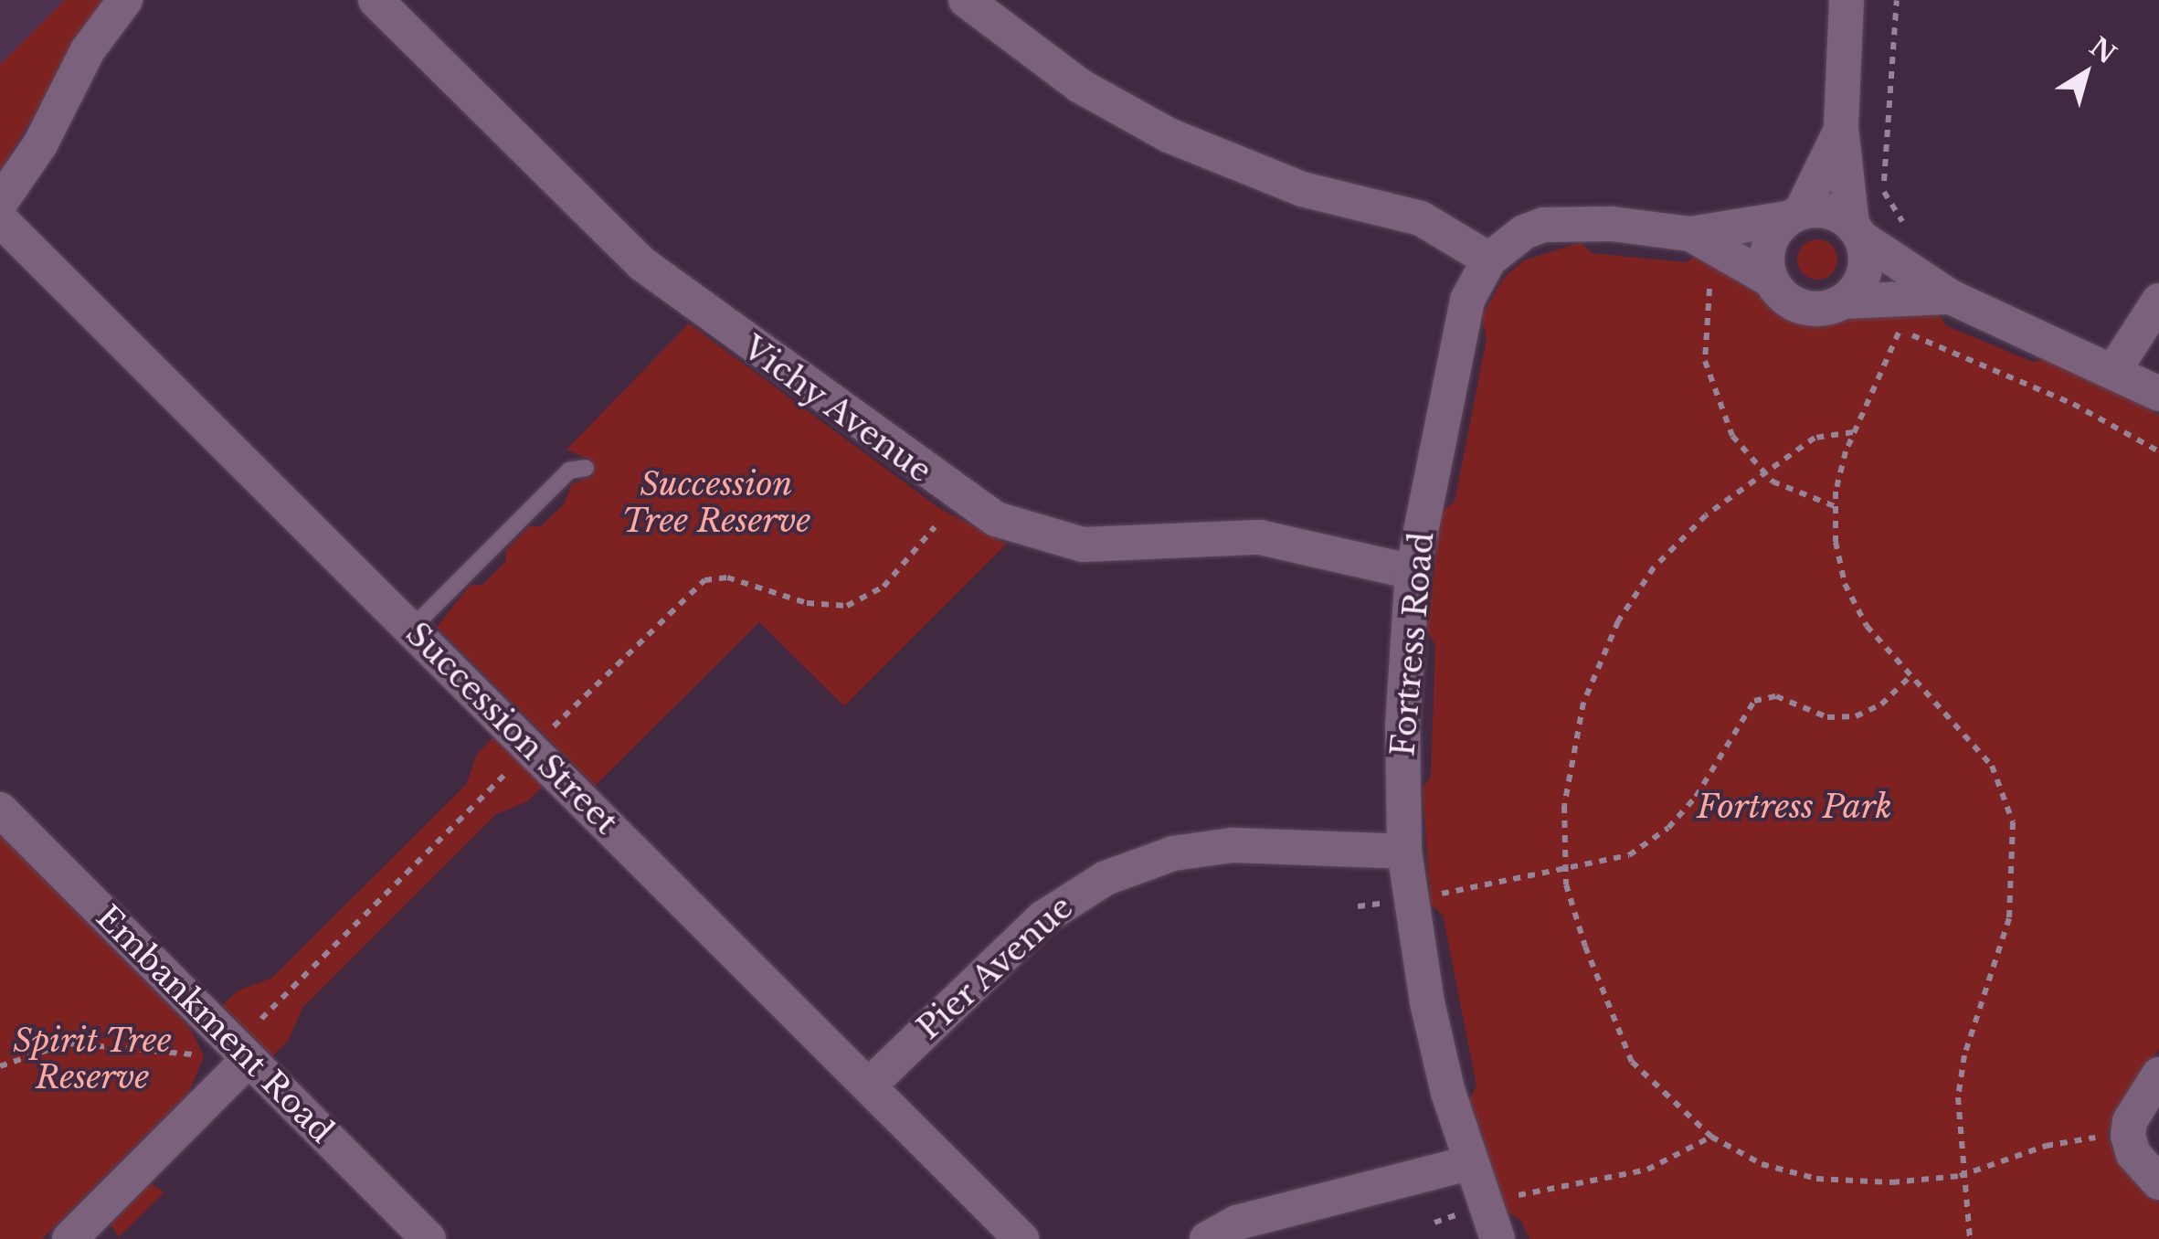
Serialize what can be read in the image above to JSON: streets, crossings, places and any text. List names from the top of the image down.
{
  "streets": {
    "street": [
      "Vichy Avenue",
      "Fortress Road",
      "Succession Street",
      "Pier Avenue",
      "Embankment Road"
    ]
  },
  "crossings": [
    ["Vichy Avenue", "Fortress Road"],
    ["Fortress Road", "Pier Avenue"],
    ["Succession Street", "Pier Avenue"]
  ],
  "parks": ["Succession Tree Reserve", "Fortress Park", "Spirit Tree Reserve"],
  "north": "top right"
}
